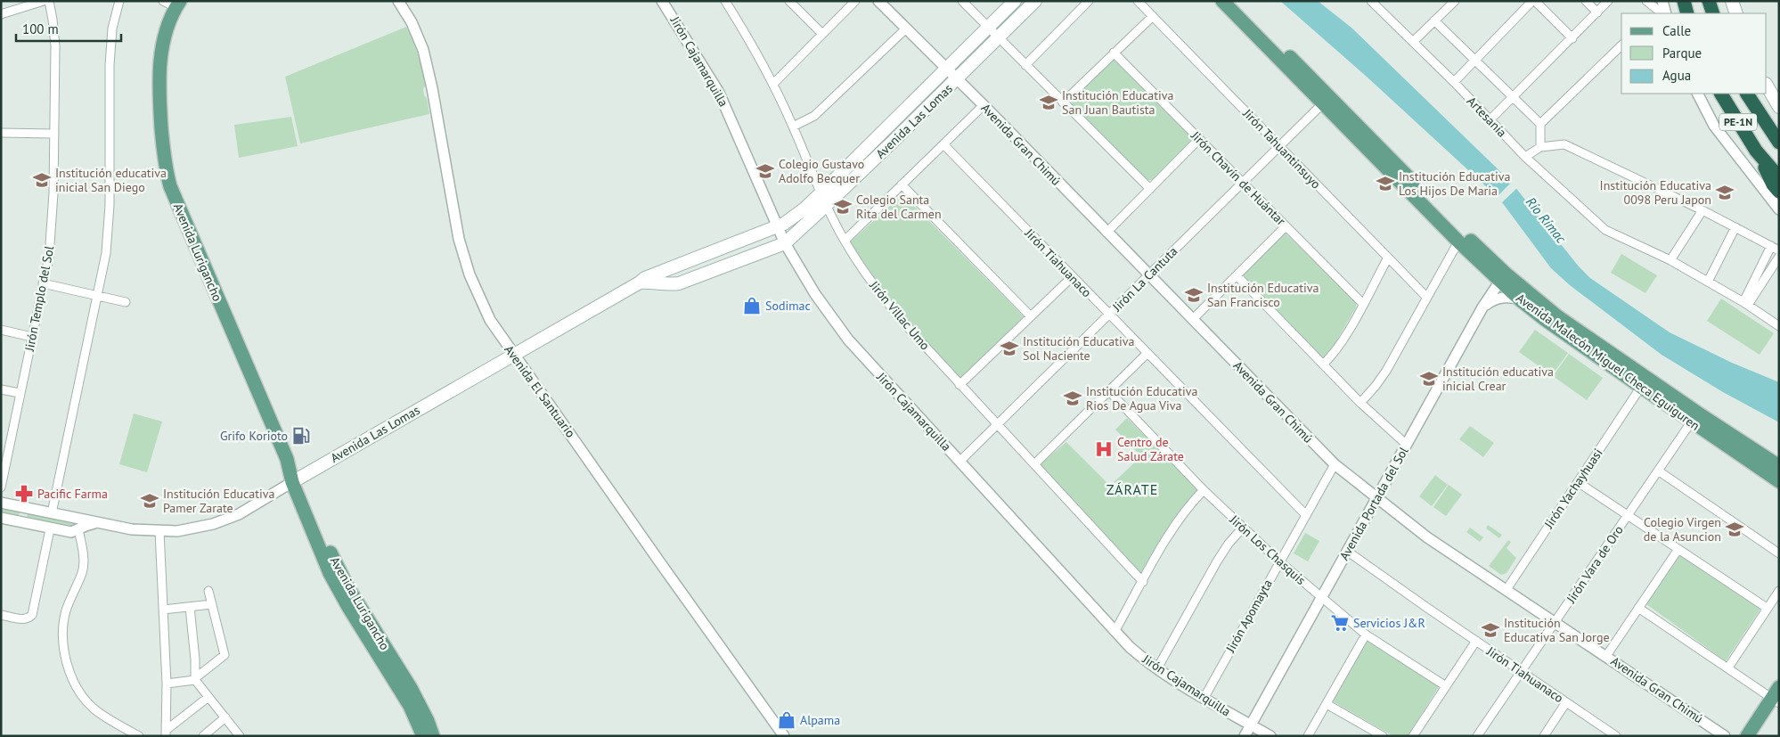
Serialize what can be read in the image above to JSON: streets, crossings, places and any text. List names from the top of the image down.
{
  "streets": {
    "highway": ["PE-1N"],
    "main road": ["Avenida Las Lomas", "Avenida Lurigancho", "Avenida Malecón Miguel Checa Eguiguren"],
    "street": [
      "Jirón Cajamarquilla",
      "Artesanía",
      "Avenida Gran Chimú",
      "Jirón Tahuantinsuyo",
      "Jirón Chavín de Huántar",
      "Jirón Tiahuanaco",
      "Jirón La Cantuta",
      "Jirón Templo del Sol",
      "Jirón Villac Umo",
      "Avenida El Santuario",
      "Jirón Yachayhuasi",
      "Avenida Portada del Sol",
      "Jirón Los Chasquis",
      "Jirón Vara de Oro",
      "Jirón Apomayta"
    ]
  },
  "crossings": [
    ["Jirón Cajamarquilla", "Avenida Las Lomas"],
    ["Jirón Cajamarquilla", "Jirón La Cantuta"],
    ["Jirón Cajamarquilla", "Avenida Portada del Sol"],
    ["Jirón Cajamarquilla", "Jirón Apomayta"],
    ["Avenida Las Lomas", "Avenida Gran Chimú"],
    ["Avenida Las Lomas", "Avenida Lurigancho"],
    ["Avenida Las Lomas", "Jirón Villac Umo"],
    ["Avenida Las Lomas", "Avenida El Santuario"],
    ["Avenida Gran Chimú", "Jirón La Cantuta"],
    ["Avenida Gran Chimú", "Jirón Yachayhuasi"],
    ["Avenida Gran Chimú", "Avenida Portada del Sol"],
    ["Avenida Gran Chimú", "Jirón Vara de Oro"],
    ["Avenida Gran Chimú", "Jirón Apomayta"],
    ["Jirón Tahuantinsuyo", "Jirón La Cantuta"],
    ["Jirón Chavín de Huántar", "Jirón La Cantuta"],
    ["Jirón Tiahuanaco", "Jirón La Cantuta"],
    ["Jirón Tiahuanaco", "Avenida Portada del Sol"],
    ["Jirón Tiahuanaco", "Jirón Vara de Oro"],
    ["Jirón Tiahuanaco", "Jirón Apomayta"],
    ["Jirón La Cantuta", "Jirón Villac Umo"],
    ["Jirón La Cantuta", "Avenida Malecón Miguel Checa Eguiguren"],
    ["Avenida Malecón Miguel Checa Eguiguren", "Jirón Yachayhuasi"],
    ["Avenida Malecón Miguel Checa Eguiguren", "Avenida Portada del Sol"],
    ["Avenida Malecón Miguel Checa Eguiguren", "Jirón Vara de Oro"],
    ["Avenida Portada del Sol", "Jirón Los Chasquis"],
    ["Jirón Los Chasquis", "Jirón Apomayta"]
  ],
  "districts": ["ZÁRATE"],
  "water": ["Río Rímac"],
  "places": {
    "school or university": [
      "Institución Educativa San Juan Bautista",
      "Colegio Gustavo Adolfo Becquer",
      "Institución educativa inicial San Diego",
      "Institución Educativa Los Hijos De Maria",
      "Institución Educativa 0098 Peru Japon",
      "Colegio Santa Rita del Carmen",
      "Institución Educativa San Francisco",
      "Institución Educativa Sol Naciente",
      "Institución educativa inicial Crear",
      "Institución Educativa Rios De Agua Viva",
      "Institución Educativa Pamer Zarate",
      "Colegio Virgen de la Asuncion",
      "Institución Educativa San Jorge"
    ],
    "shop": ["Sodimac", "Alpama"],
    "fuel station": ["Grifo Korioto"],
    "hospital": ["Centro de Salud Zárate"],
    "pharmacy": ["Pacific Farma"],
    "supermarket": ["Servicios J&R"]
  },
  "legend": ["Calle", "Parque", "Agua"],
  "scale_bar": "100 m"
}
